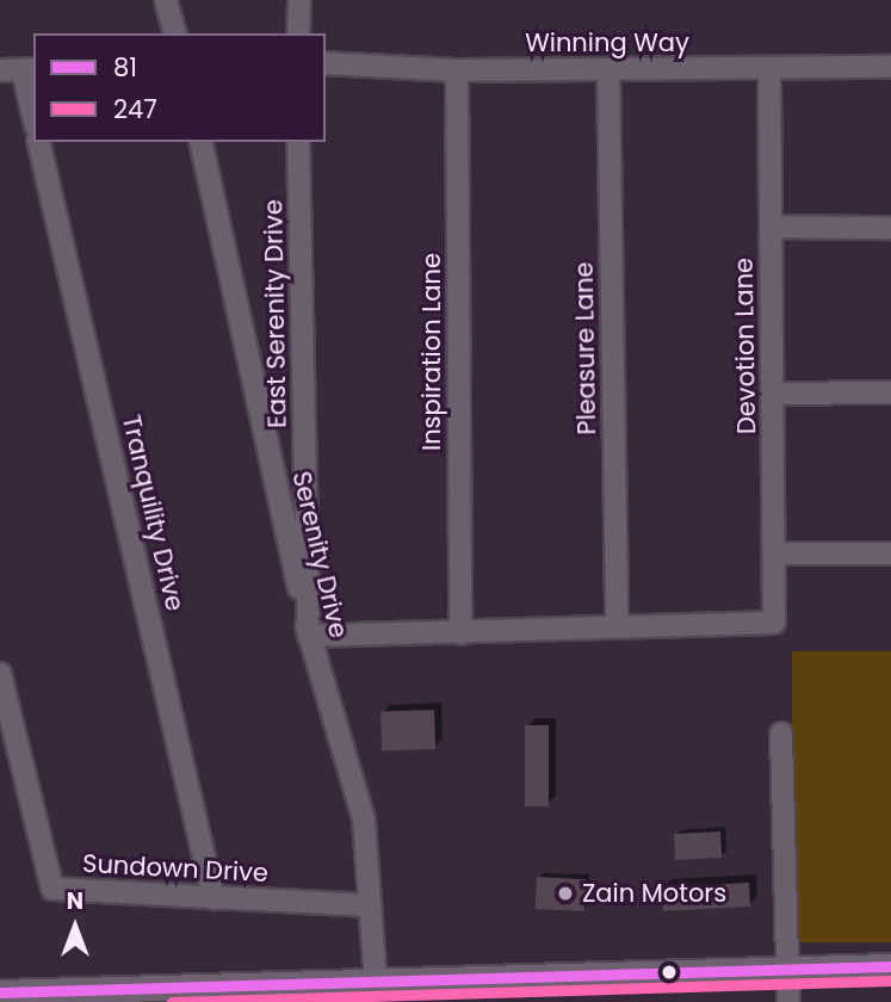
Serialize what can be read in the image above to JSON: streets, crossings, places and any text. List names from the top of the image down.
{
  "streets": {
    "street": [
      "Winning Way",
      "East Serenity Drive",
      "Devotion Lane",
      "Pleasure Lane",
      "Inspiration Lane",
      "Tranquility Drive",
      "Serenity Drive",
      "Sundown Drive"
    ]
  },
  "crossings": [
    ["Winning Way", "Devotion Lane"],
    ["Winning Way", "Pleasure Lane"],
    ["Winning Way", "Inspiration Lane"],
    ["East Serenity Drive", "Serenity Drive"],
    ["Devotion Lane", "Pleasure Lane"],
    ["Tranquility Drive", "Sundown Drive"],
    ["Serenity Drive", "Sundown Drive"]
  ],
  "places": ["Zain Motors"],
  "lines": ["transit line 81", "transit line 247"],
  "legend": ["81", "247"],
  "north": "top"
}
